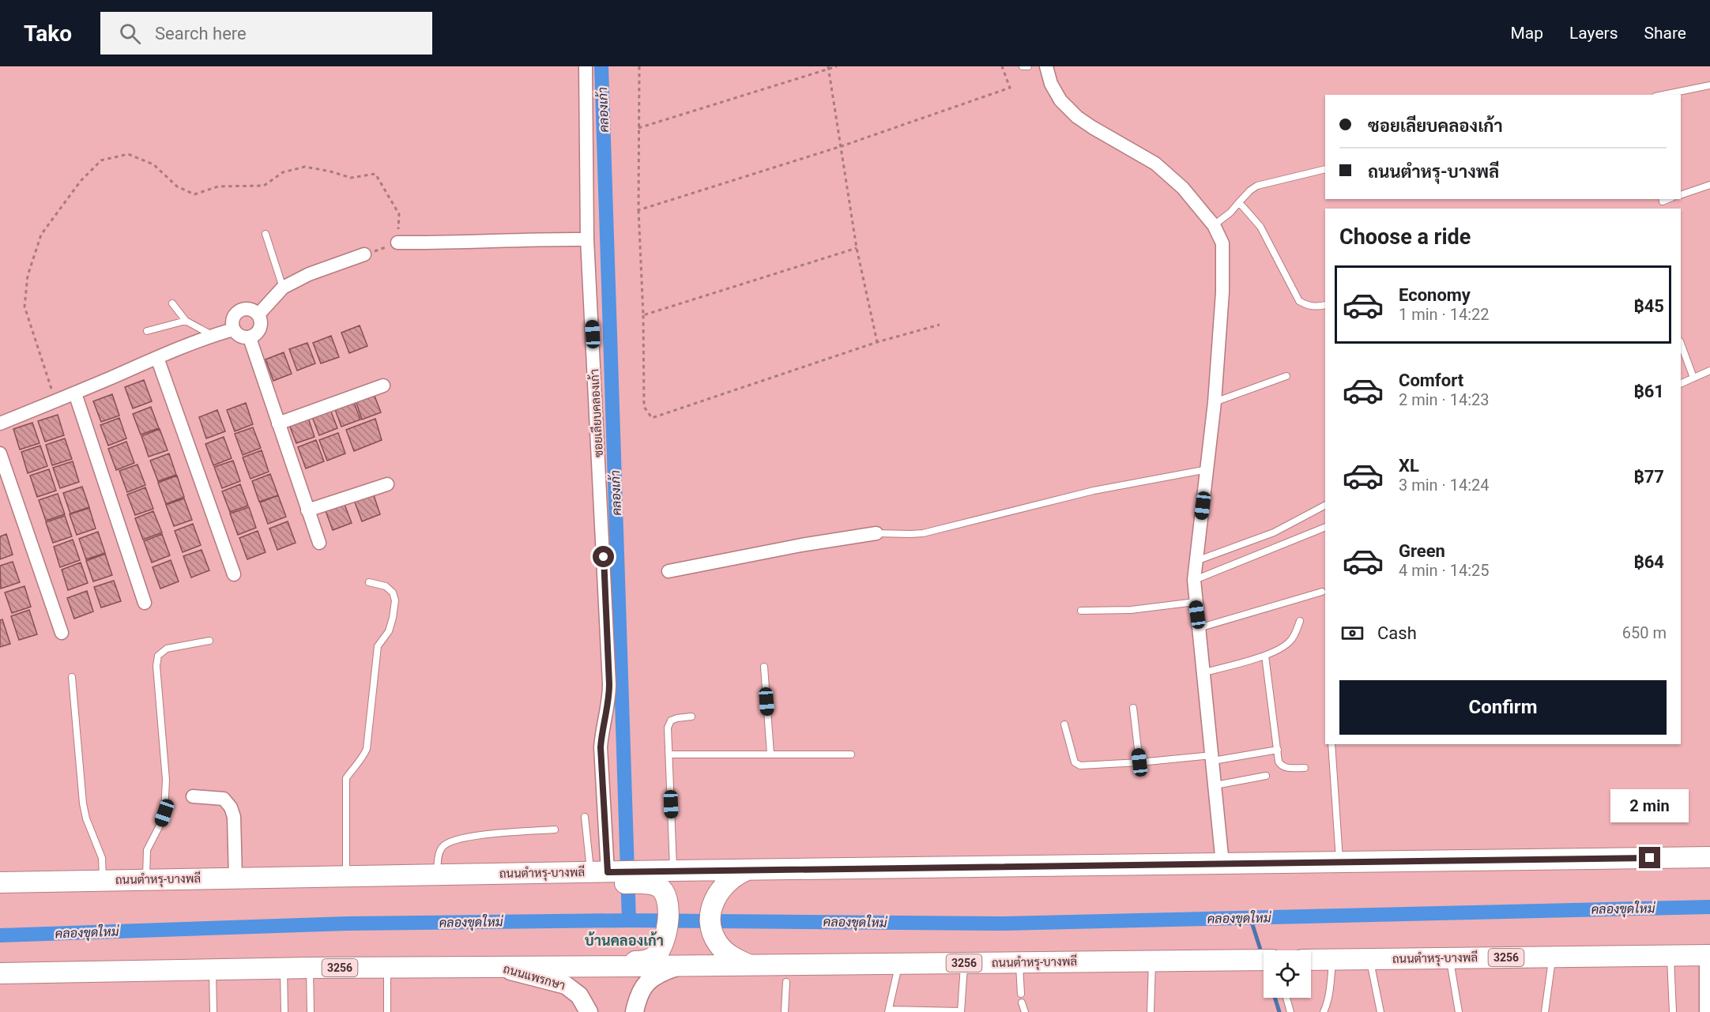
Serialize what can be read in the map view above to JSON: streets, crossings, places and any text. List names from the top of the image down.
{
  "streets": {
    "main road": ["ถนนตำหรุ-บางพลี", "3256", "ถนนแพรกษา"],
    "street": ["ซอยเลียบคลองเก้า"]
  },
  "crossings": [
    ["ซอยเลียบคลองเก้า", "ถนนตำหรุ-บางพลี"],
    ["ถนนตำหรุ-บางพลี", "ถนนแพรกษา"]
  ],
  "districts": ["บ้านคลองเก้า"],
  "water": ["คลองเก้า", "คลองขุดใหม่"],
  "page": {
    "header": "Tako",
    "search": "Search here",
    "nav": ["Map", "Layers", "Share"],
    "banner": ["ซอยเลียบคลองเก้า", "ถนนตำหรุ-บางพลี"],
    "heading": "Choose a ride",
    "list": [
      {
        "name": "Economy",
        "note": "1 min · 14:22",
        "value": "฿45"
      },
      {
        "name": "Comfort",
        "note": "2 min · 14:23",
        "value": "฿61"
      },
      {
        "name": "XL",
        "note": "3 min · 14:24",
        "value": "฿77"
      },
      {
        "name": "Green",
        "note": "4 min · 14:25",
        "value": "฿64"
      }
    ],
    "pay": ["Cash", "650 m"],
    "buttons": "Confirm",
    "bubble": "2 min"
  }
}
